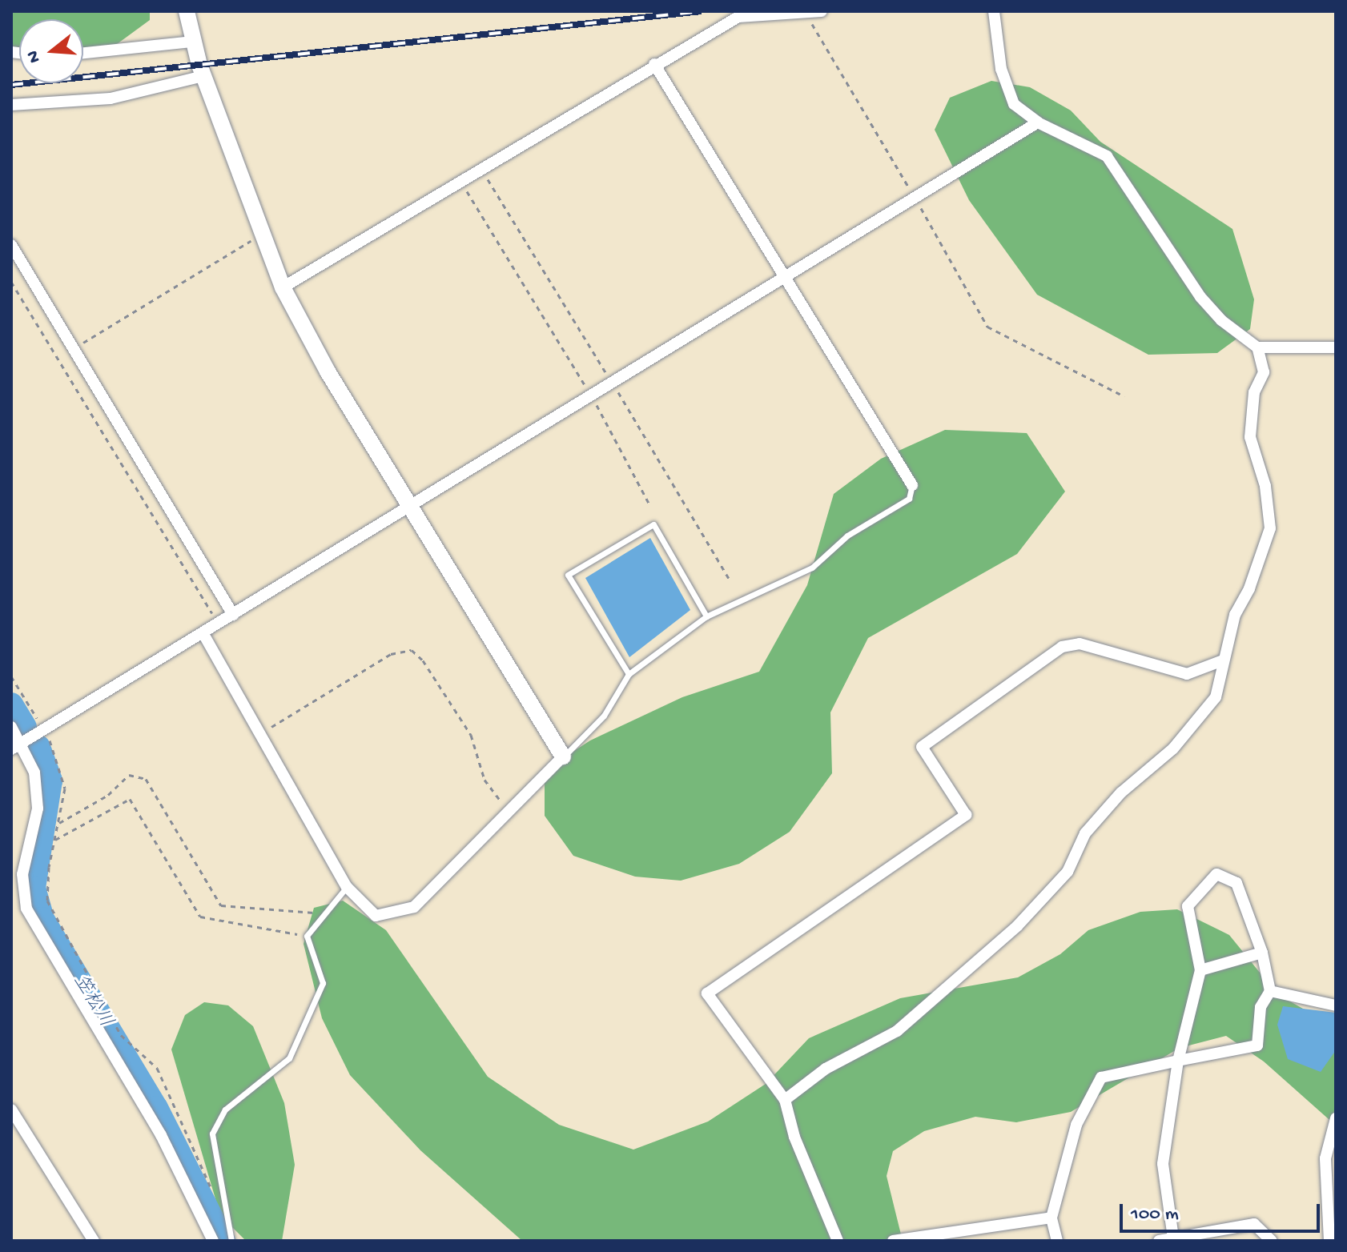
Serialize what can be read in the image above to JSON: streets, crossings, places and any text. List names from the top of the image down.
{
  "water": ["笠松川"],
  "scale_bar": "100 m",
  "north": "left"
}
